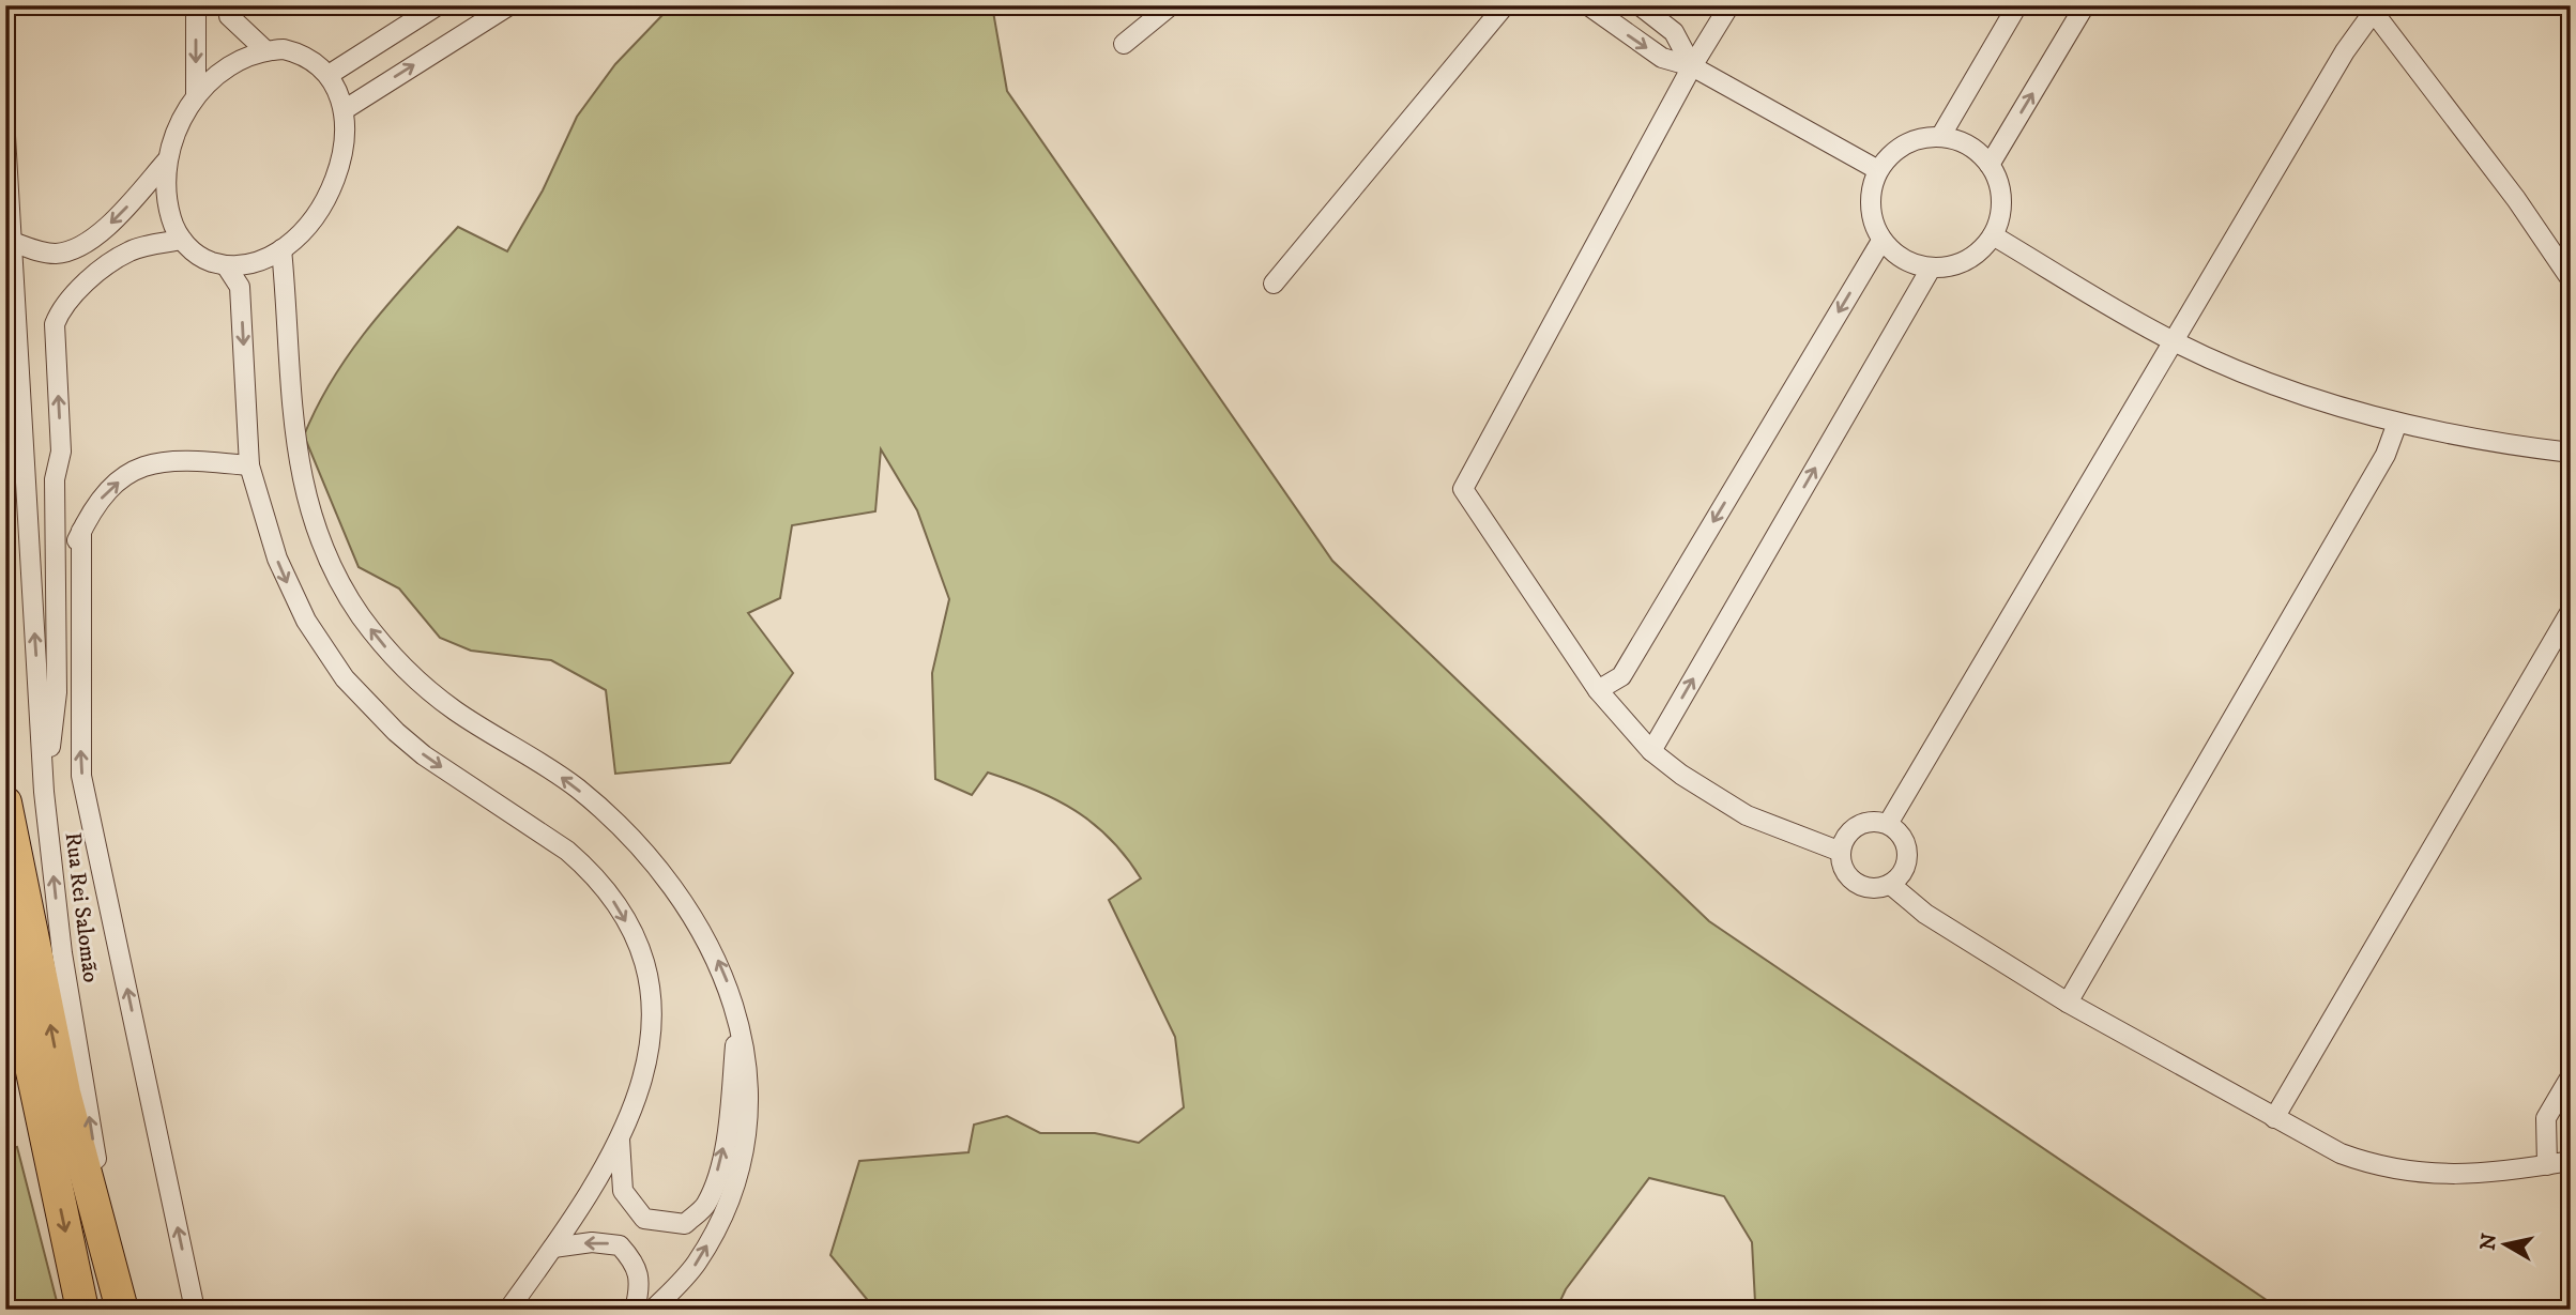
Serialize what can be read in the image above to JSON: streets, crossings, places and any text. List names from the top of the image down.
{
  "streets": {
    "street": ["Rua Rei Salomão"]
  },
  "north": "left"
}
